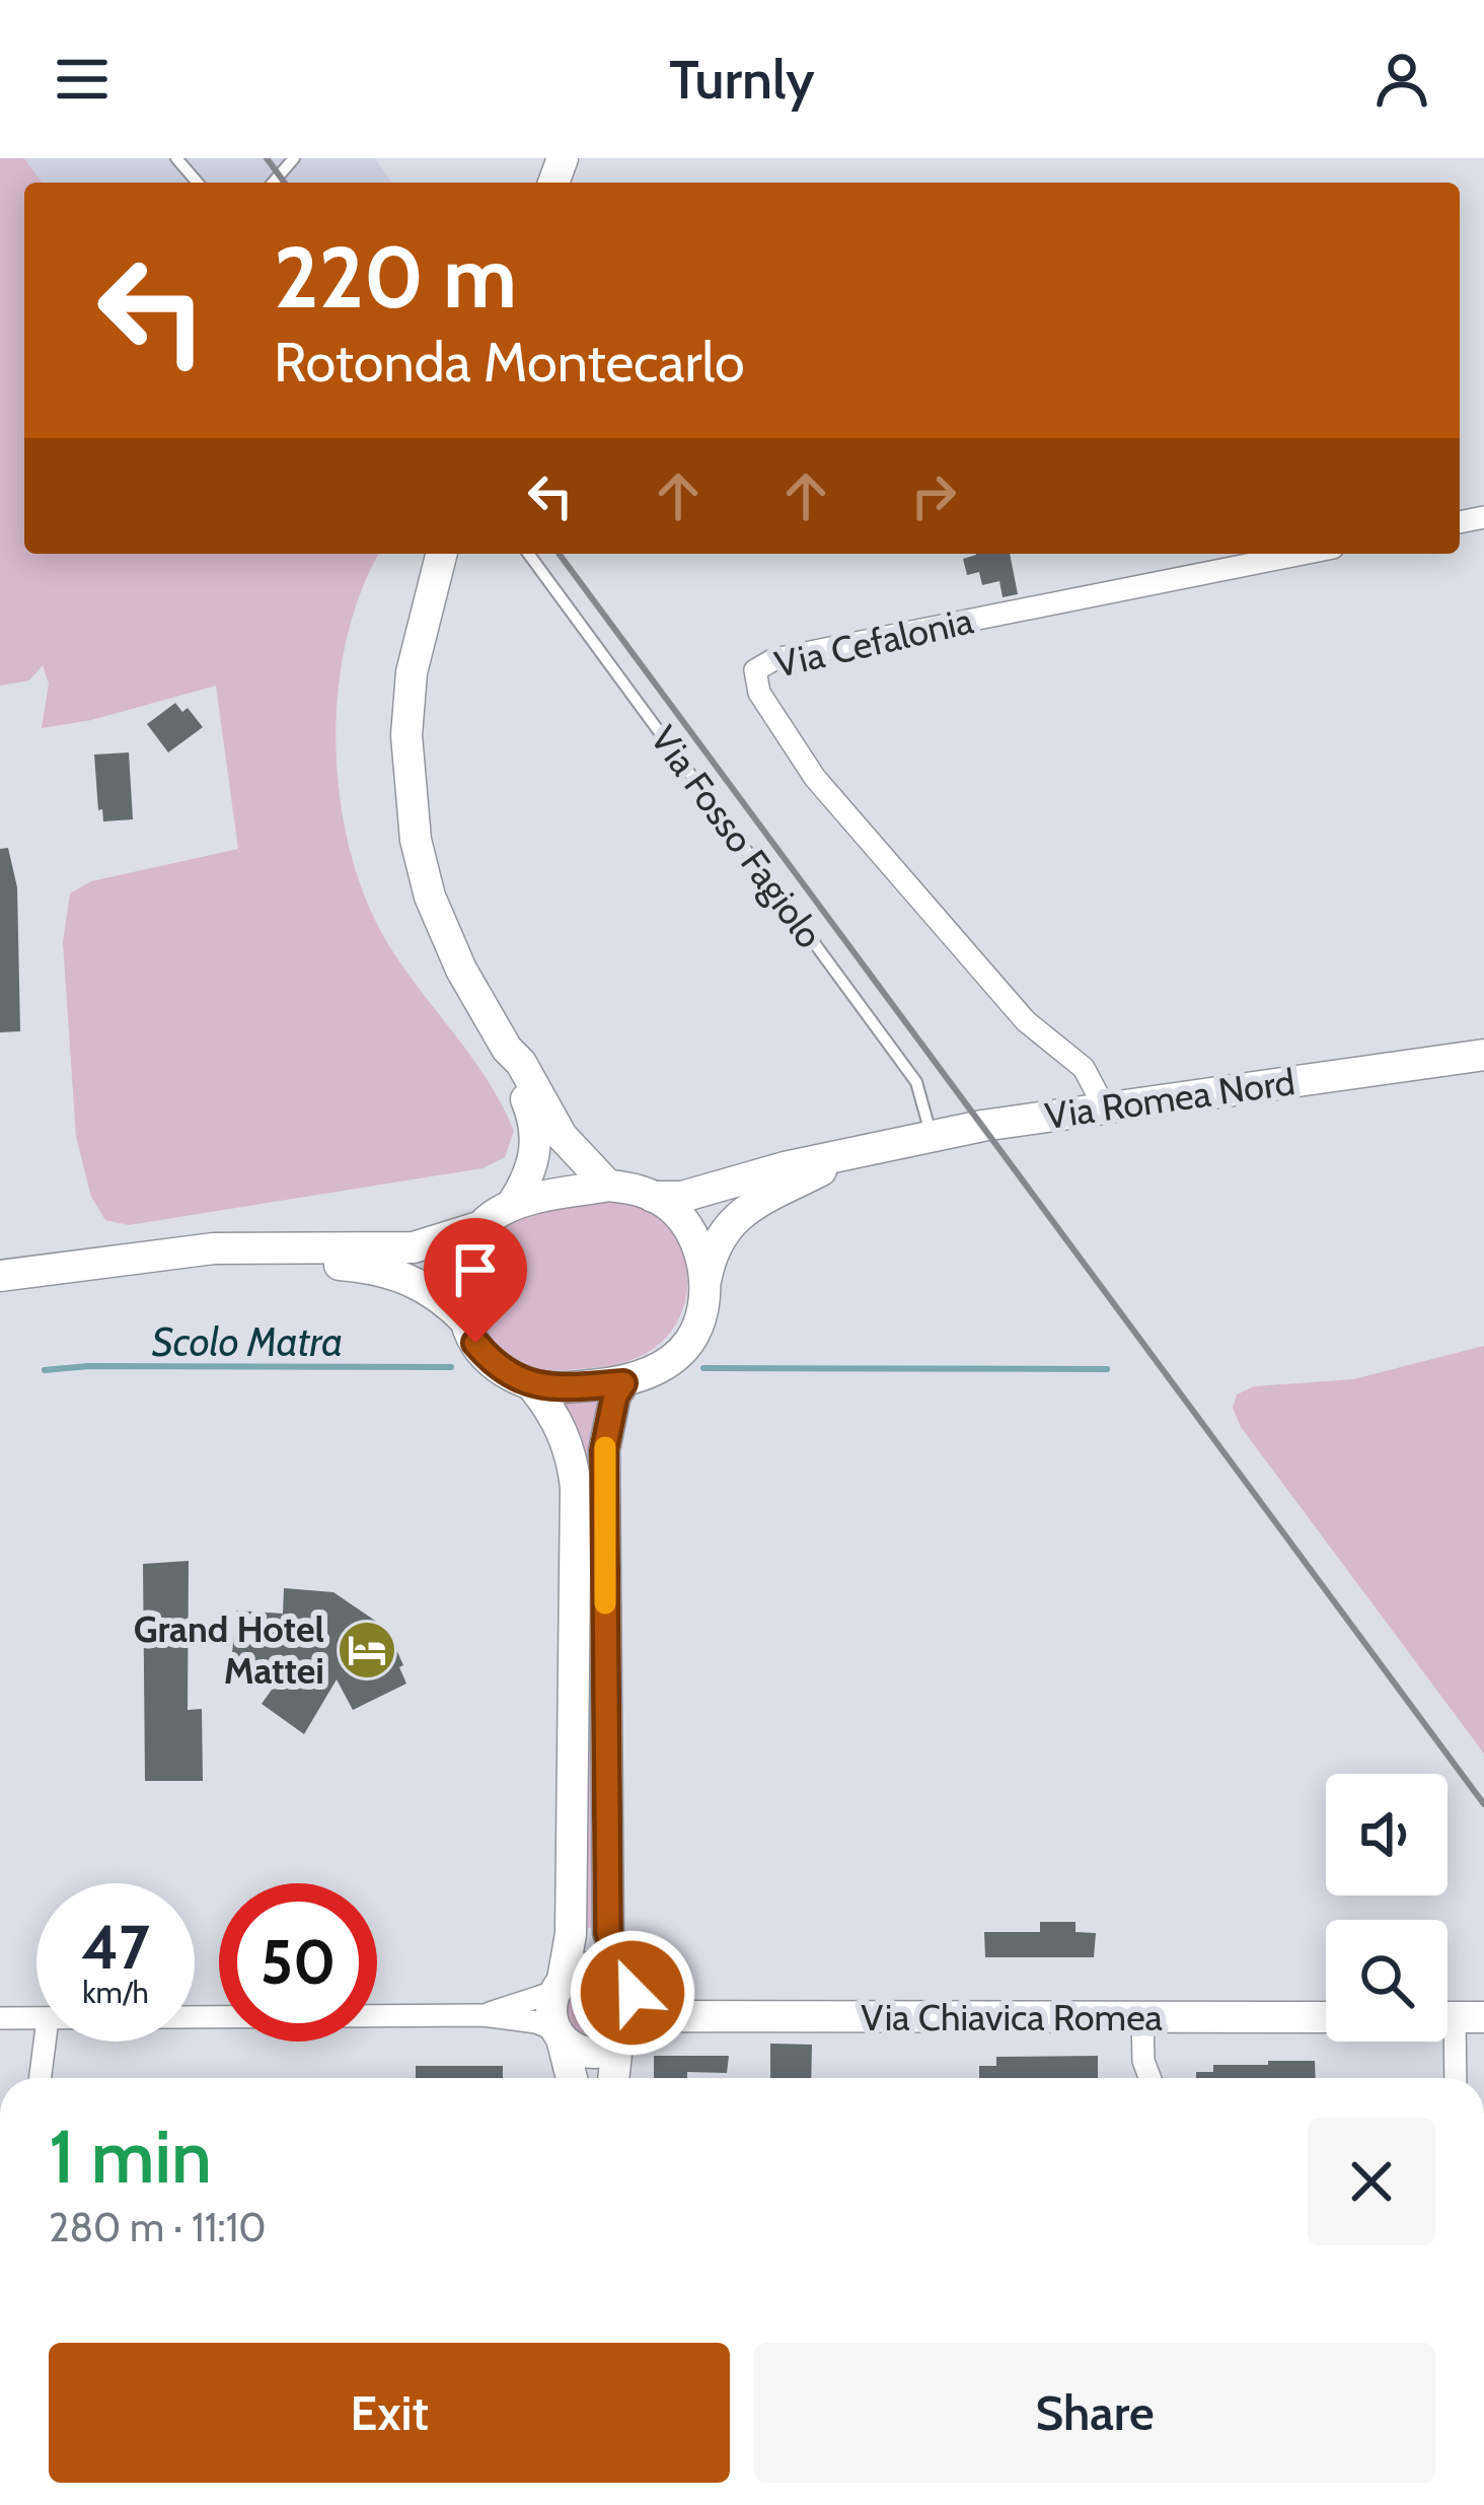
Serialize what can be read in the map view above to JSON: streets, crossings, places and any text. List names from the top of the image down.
{
  "streets": {
    "main road": ["Via Romea Nord", "Via Chiavica Romea"],
    "street": ["Via Cefalonia"],
    "lane": ["Via Fosso Fagiolo"]
  },
  "crossings": [
    ["Via Cefalonia", "Via Romea Nord"],
    ["Via Fosso Fagiolo", "Via Romea Nord"]
  ],
  "water": ["Scolo Matra"],
  "places": {
    "hotel": ["Grand Hotel Mattei"]
  },
  "page": {
    "header": "Turnly",
    "turn": ["220 m", "Rotonda Montecarlo"],
    "speed": "47 km/h",
    "limit": "50",
    "heading": ["1 min", "280 m · 11:10"],
    "buttons": ["Exit", "Share"]
  }
}
